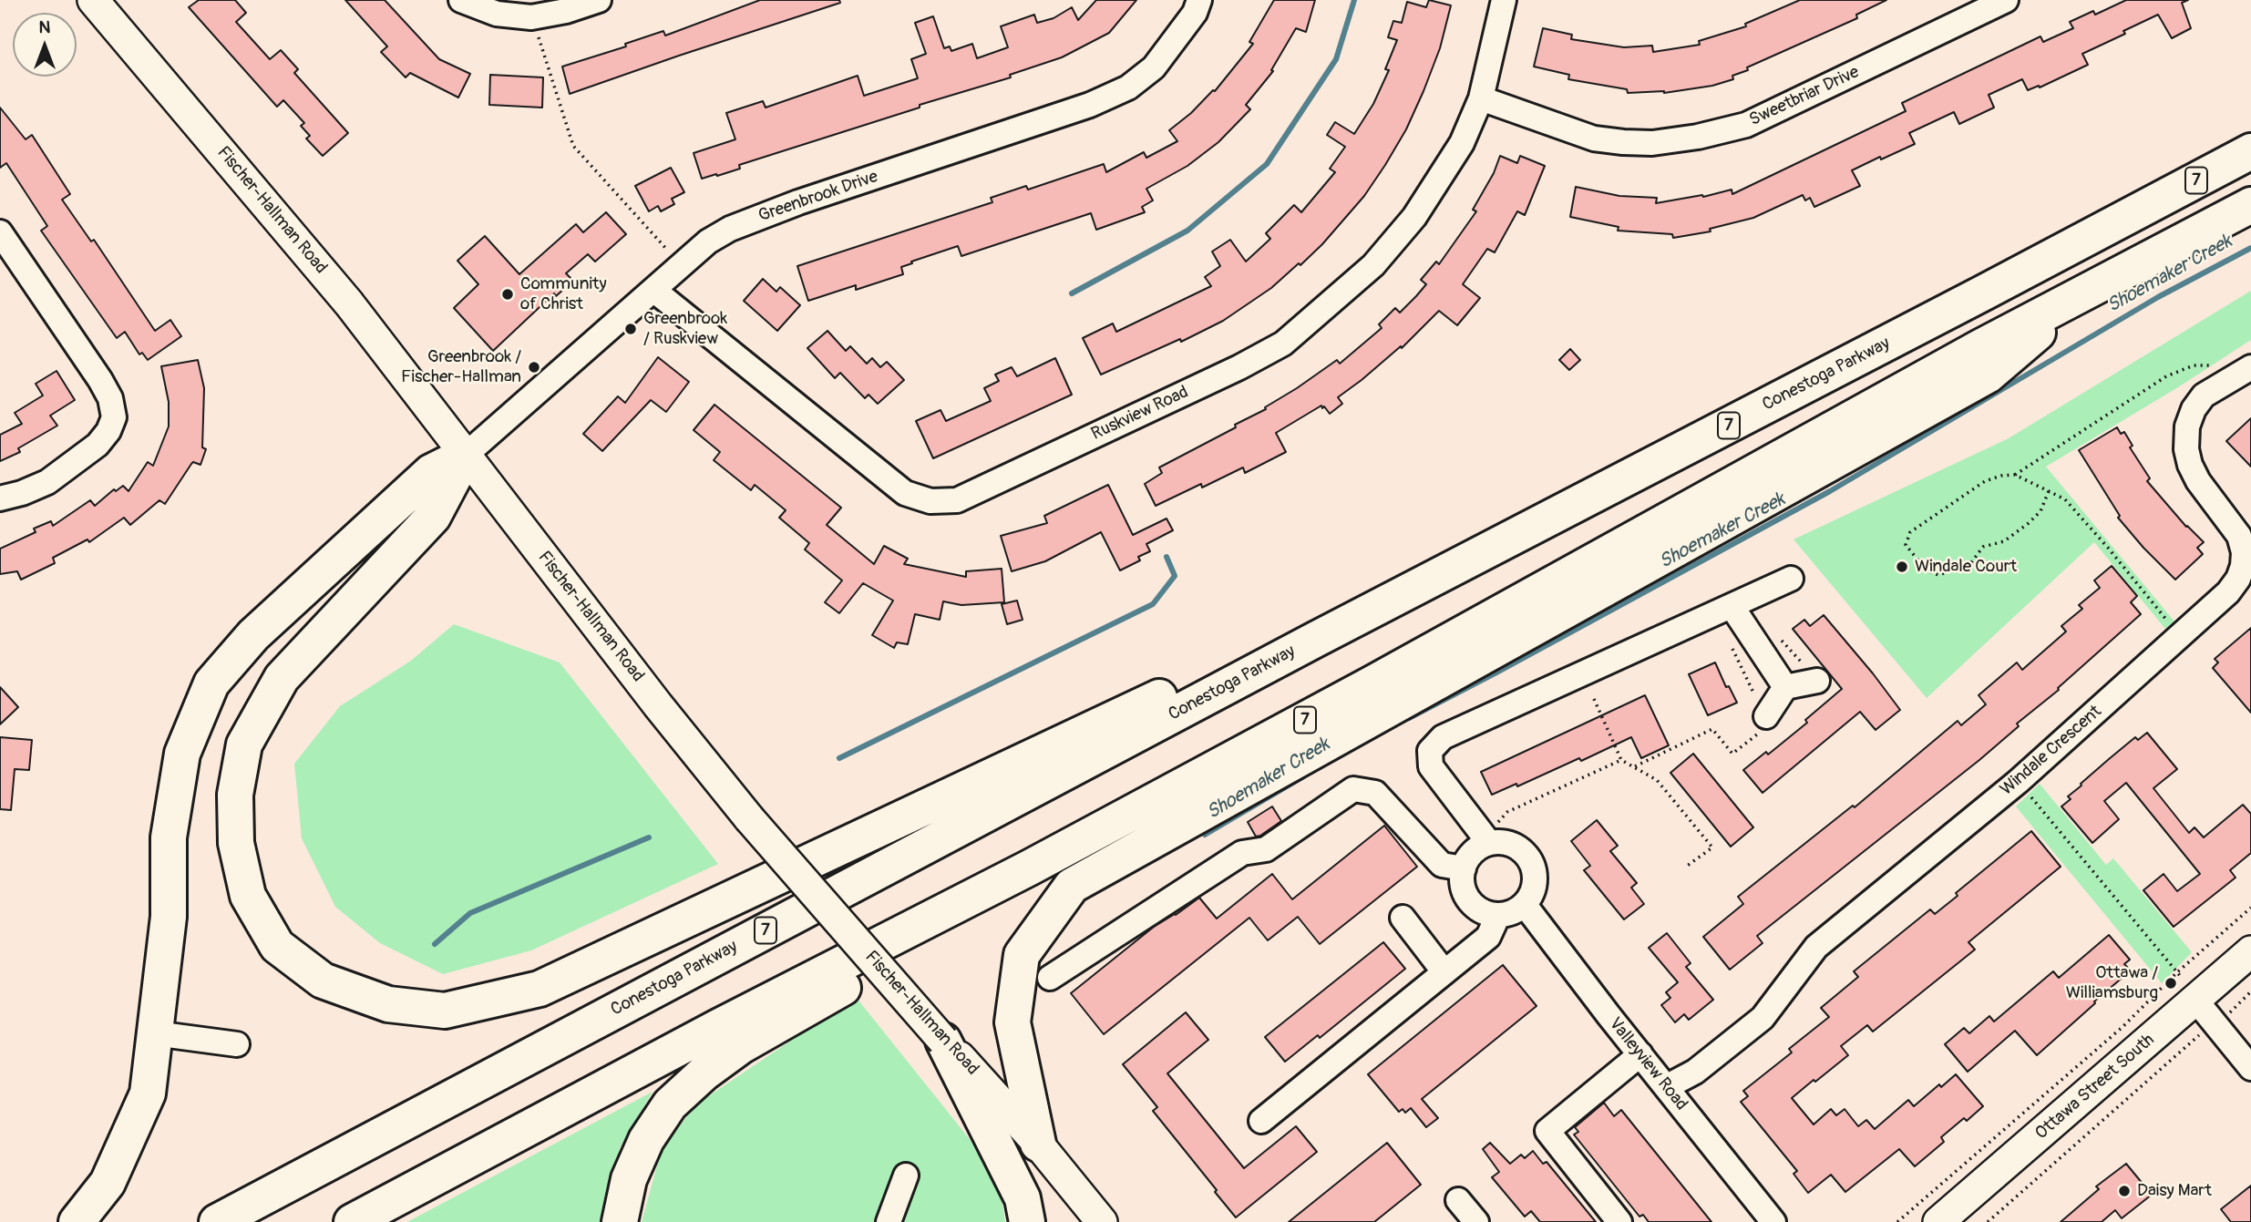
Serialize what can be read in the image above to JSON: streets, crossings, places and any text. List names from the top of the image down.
{
  "streets": {
    "highway": ["7", "Conestoga Parkway"],
    "main road": ["Fischer-Hallman Road", "Ottawa Street South"],
    "street": [
      "Sweetbriar Drive",
      "Greenbrook Drive",
      "Ruskview Road",
      "Windale Crescent",
      "Valleyview Road"
    ]
  },
  "crossings": [
    ["Sweetbriar Drive", "Ruskview Road"],
    ["Greenbrook Drive", "Fischer-Hallman Road"],
    ["Greenbrook Drive", "Ruskview Road"],
    ["Windale Crescent", "Valleyview Road"]
  ],
  "water": ["Shoemaker Creek"],
  "places": [
    "Community of Christ",
    "Greenbrook / Ruskview",
    "Greenbrook / Fischer-Hallman",
    "Windale Court",
    "Ottawa / Williamsburg",
    "Daisy Mart"
  ],
  "north": "top"
}
